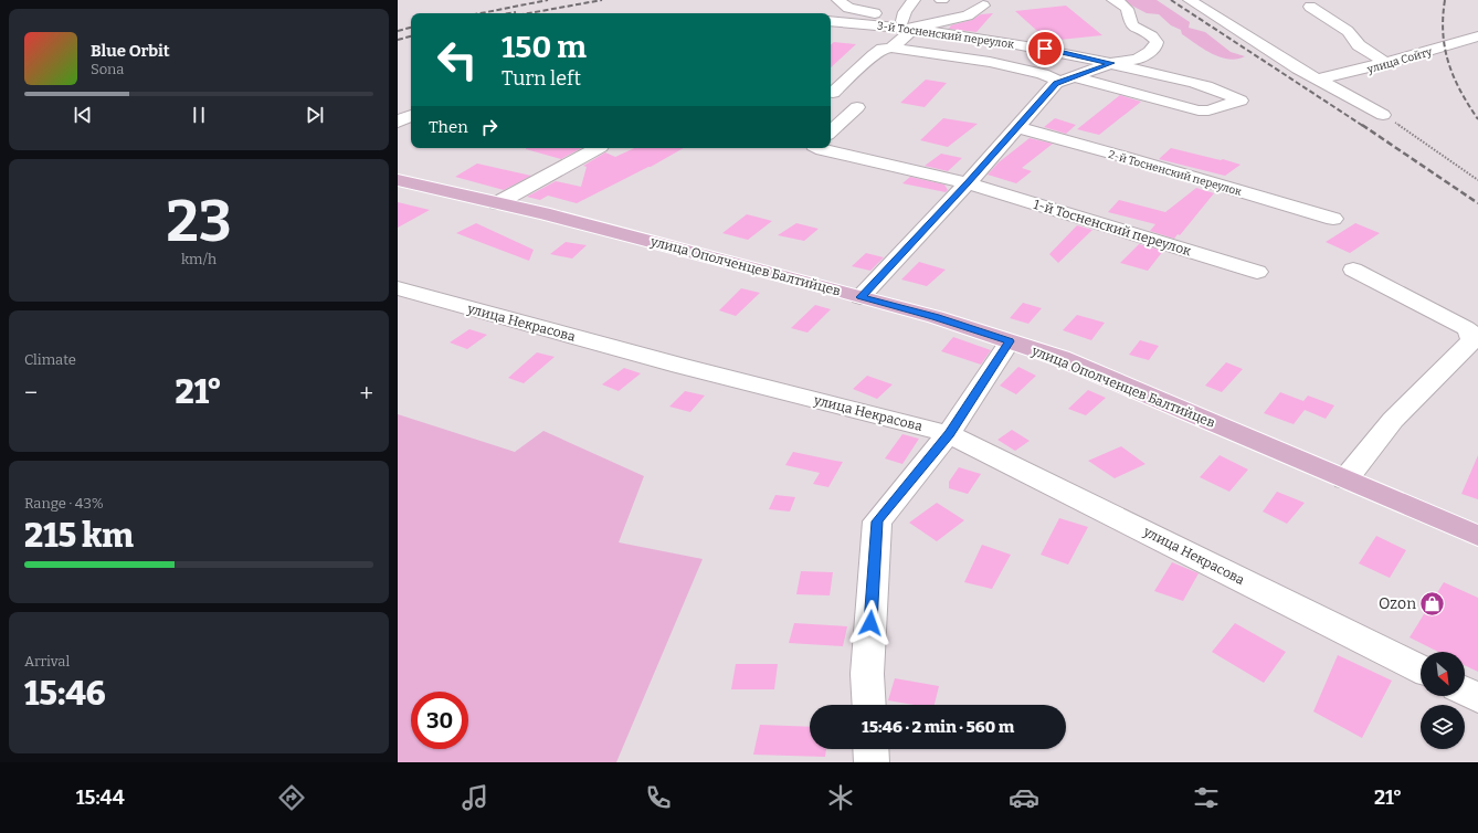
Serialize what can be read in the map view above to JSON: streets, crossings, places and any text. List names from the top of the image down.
{
  "streets": {
    "main road": ["улица Ополченцев Балтийцев"],
    "street": [
      "3-й Тосненский переулок",
      "улица Сойту",
      "2-й Тосненский переулок",
      "1-й Тосненский переулок",
      "улица Некрасова"
    ]
  },
  "places": {
    "shop": ["Ozon"]
  },
  "north": "bottom right",
  "page": {
    "turn": ["150 m", "Turn left"],
    "song": ["Blue Orbit", "Sona"],
    "then": "Then",
    "tile": [
      ["23", "km/h"],
      "Climate",
      ["Range · 43%", "215 km"],
      ["Arrival", "15:46"]
    ],
    "heat": ["−", "21°", "+"],
    "limit": "30",
    "trip": "15:46 · 2 min · 560 m",
    "tabs": ["15:44", "21°"]
  }
}
